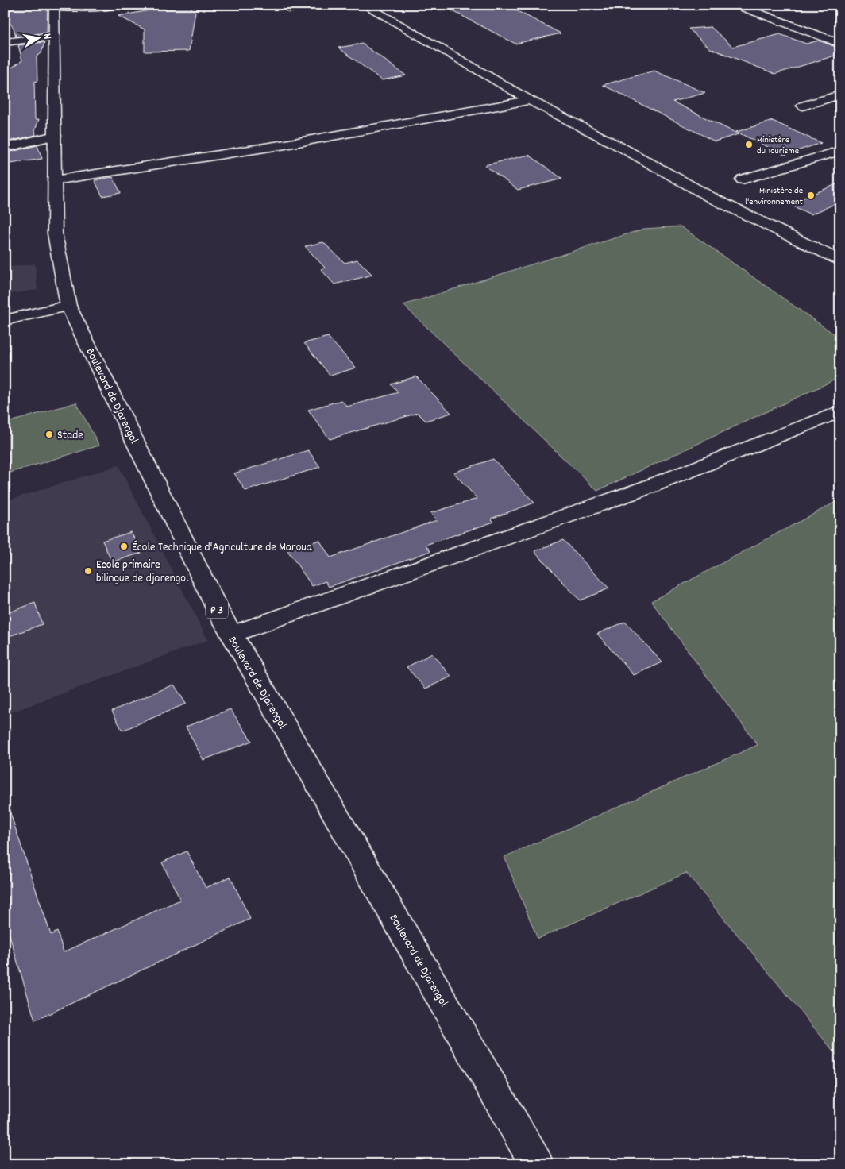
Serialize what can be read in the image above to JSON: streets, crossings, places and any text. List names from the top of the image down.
{
  "streets": {
    "street": ["Boulevard de Djarengol", "P 3"]
  },
  "places": [
    "Ministère du Tourisme",
    "Ministère de l'environnement",
    "Stade",
    "École Technique d'Agriculture de Maroua",
    "Ecole primaire bilingue de djarengol"
  ],
  "north": "right"
}
